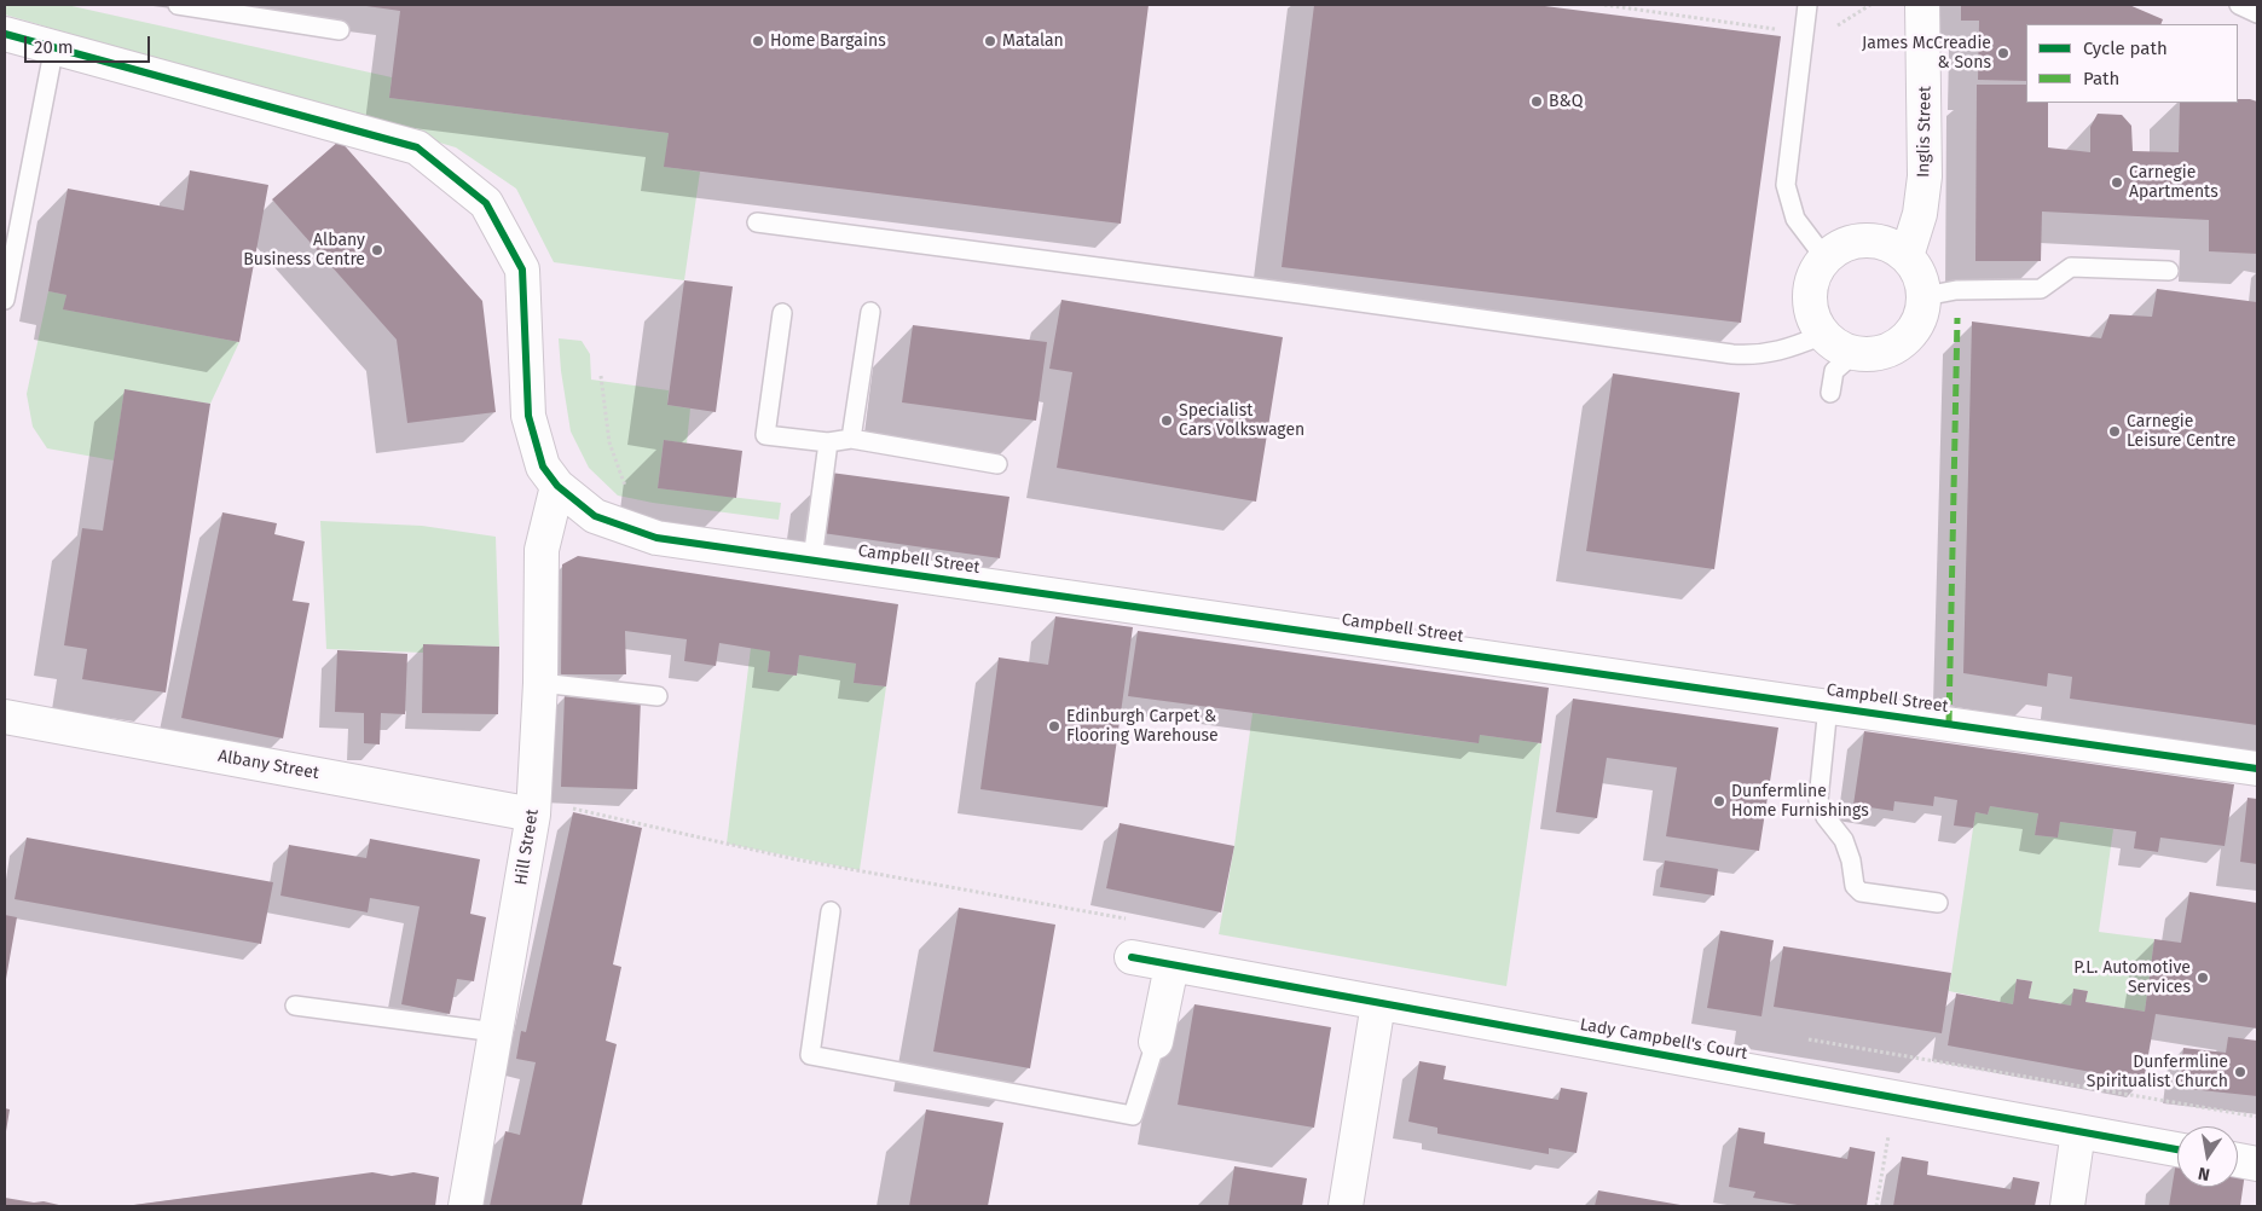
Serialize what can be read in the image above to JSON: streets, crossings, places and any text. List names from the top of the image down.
{
  "streets": {
    "street": [
      "Inglis Street",
      "Campbell Street",
      "Albany Street",
      "Hill Street",
      "Lady Campbell's Court"
    ]
  },
  "crossings": [
    ["Campbell Street", "Hill Street"],
    ["Albany Street", "Hill Street"]
  ],
  "places": [
    "Home Bargains",
    "Matalan",
    "James McCreadie & Sons",
    "B&Q",
    "Carnegie Apartments",
    "Albany Business Centre",
    "Specialist Cars Volkswagen",
    "Carnegie Leisure Centre",
    "Edinburgh Carpet & Flooring Warehouse",
    "Dunfermline Home Furnishings",
    "P.L. Automotive Services",
    "Dunfermline Spiritualist Church"
  ],
  "legend": ["Cycle path", "Path"],
  "scale_bar": "20 m",
  "north": "bottom"
}
